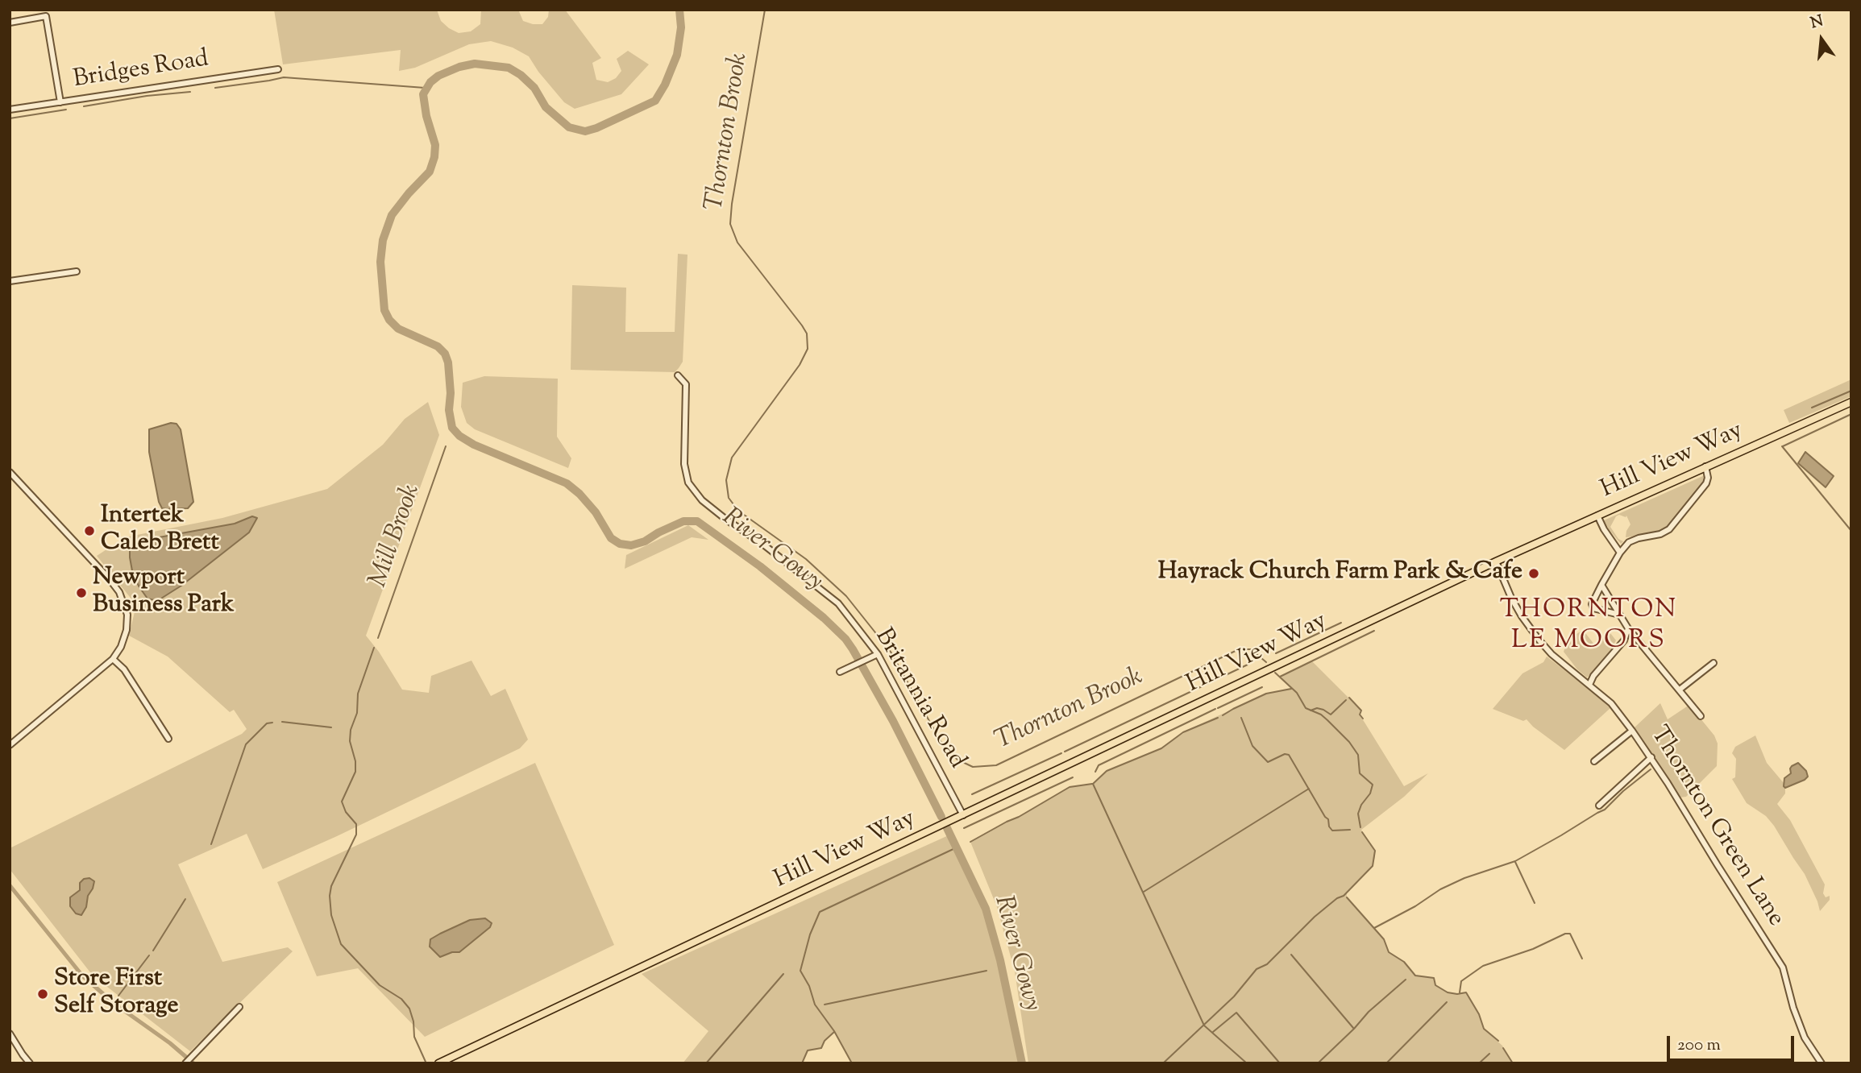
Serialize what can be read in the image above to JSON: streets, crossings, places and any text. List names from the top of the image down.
{
  "streets": {
    "main road": ["Hill View Way"],
    "street": ["Bridges Road", "Britannia Road", "Thornton Green Lane"]
  },
  "crossings": [
    ["Hill View Way", "Britannia Road"],
    ["Hill View Way", "Thornton Green Lane"]
  ],
  "districts": ["THORNTON LE MOORS"],
  "water": ["Thornton Brook", "Mill Brook", "River Gowy"],
  "places": [
    "Intertek Caleb Brett",
    "Hayrack Church Farm Park & Cafe",
    "Newport Business Park",
    "Store First Self Storage"
  ],
  "scale_bar": "200 m",
  "north": "top"
}
